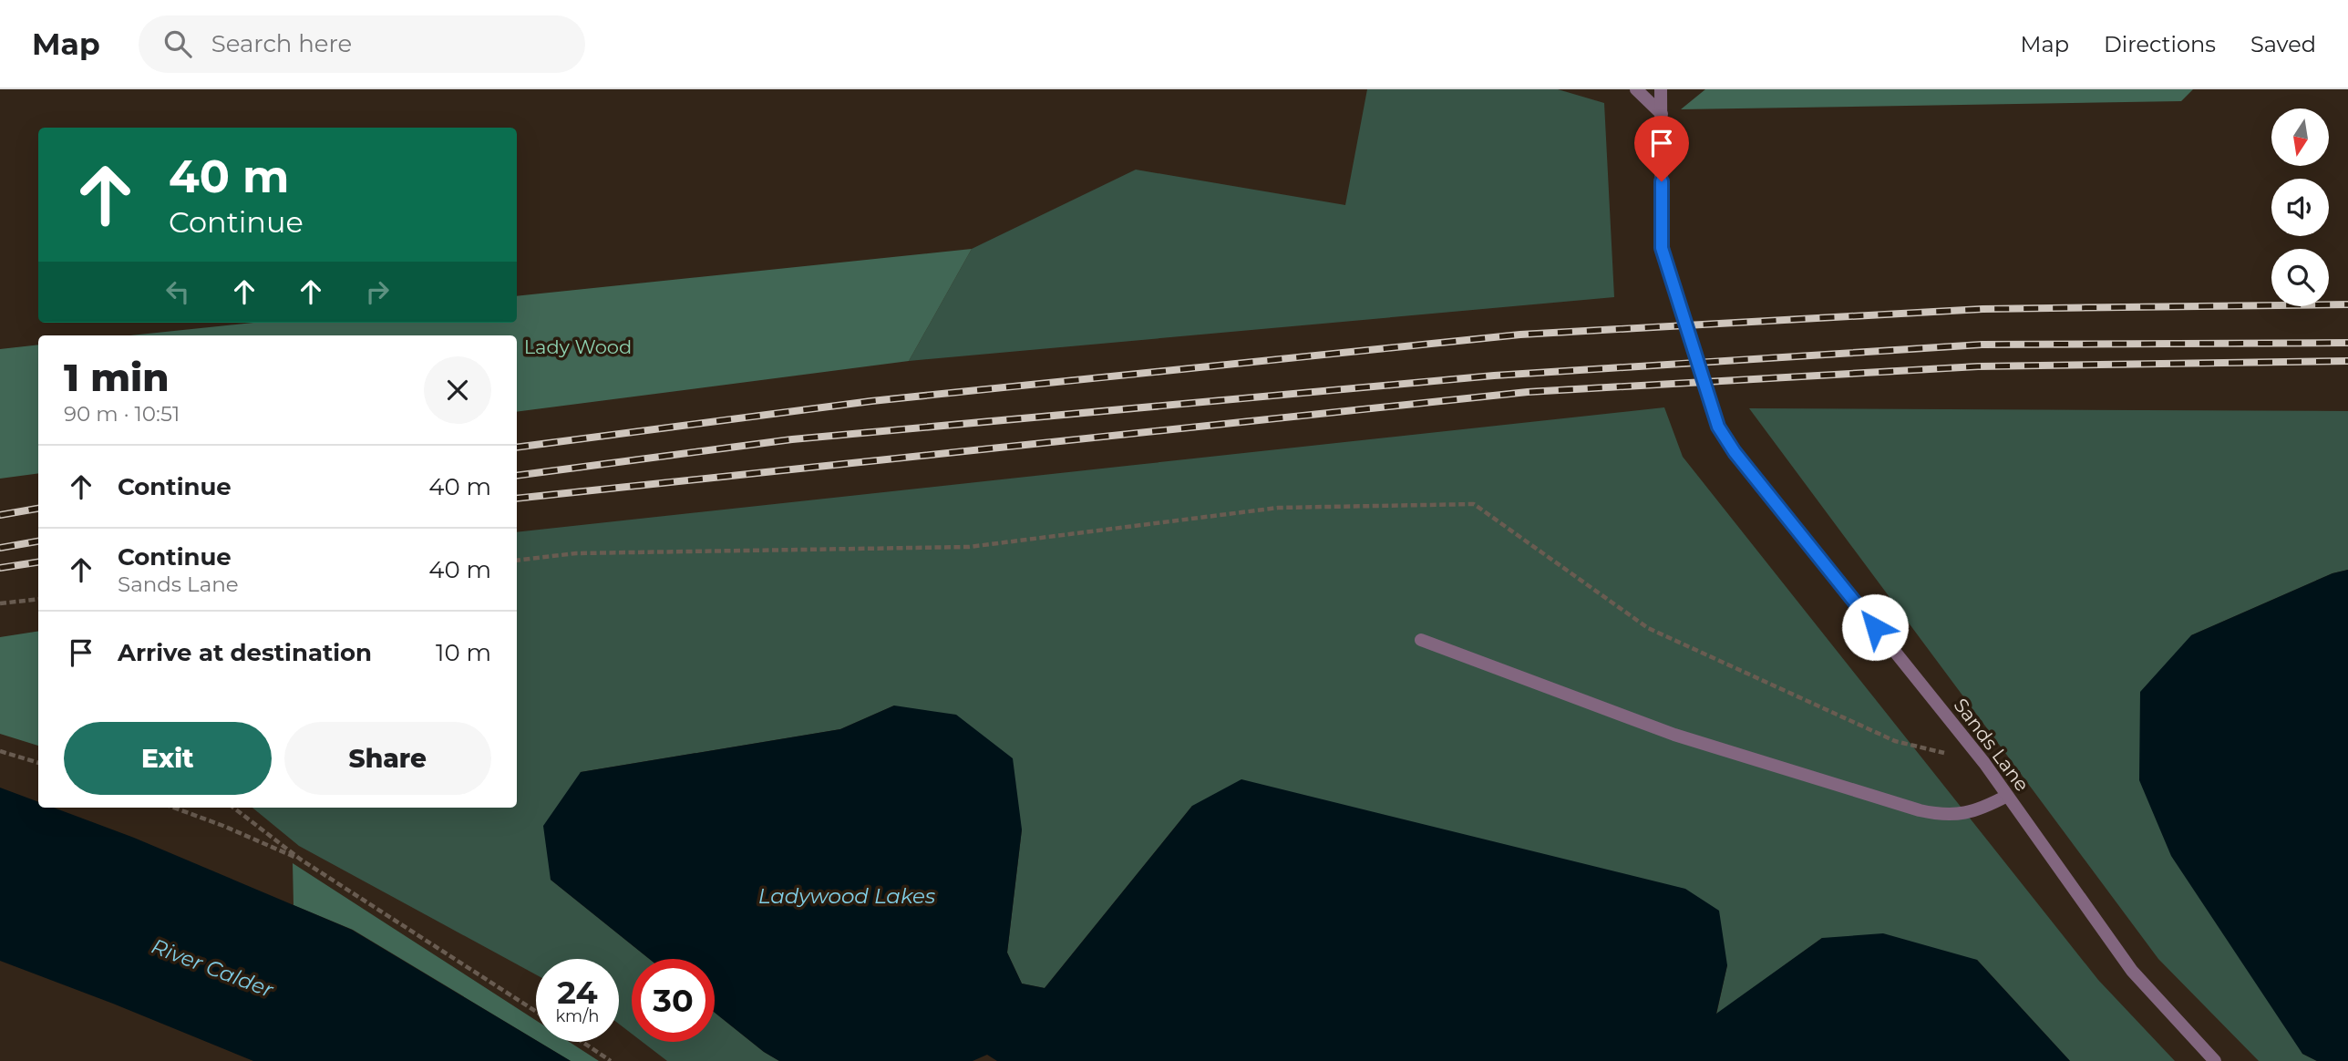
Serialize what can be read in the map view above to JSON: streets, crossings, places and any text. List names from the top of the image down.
{
  "streets": {
    "street": ["Sands Lane"]
  },
  "water": ["Ladywood Lakes", "River Calder"],
  "parks": ["Lady Wood"],
  "north": "bottom",
  "page": {
    "header": "Map",
    "search": "Search here",
    "nav": ["Map", "Directions", "Saved"],
    "turn": ["40 m", "Continue"],
    "heading": ["1 min", "90 m · 10:51"],
    "list": [
      {
        "name": "Continue",
        "value": "40 m"
      },
      {
        "name": "Continue",
        "note": "Sands Lane",
        "value": "40 m"
      },
      {
        "name": "Arrive at destination",
        "value": "10 m"
      }
    ],
    "buttons": ["Exit", "Share"],
    "speed": "24 km/h",
    "limit": "30"
  }
}
